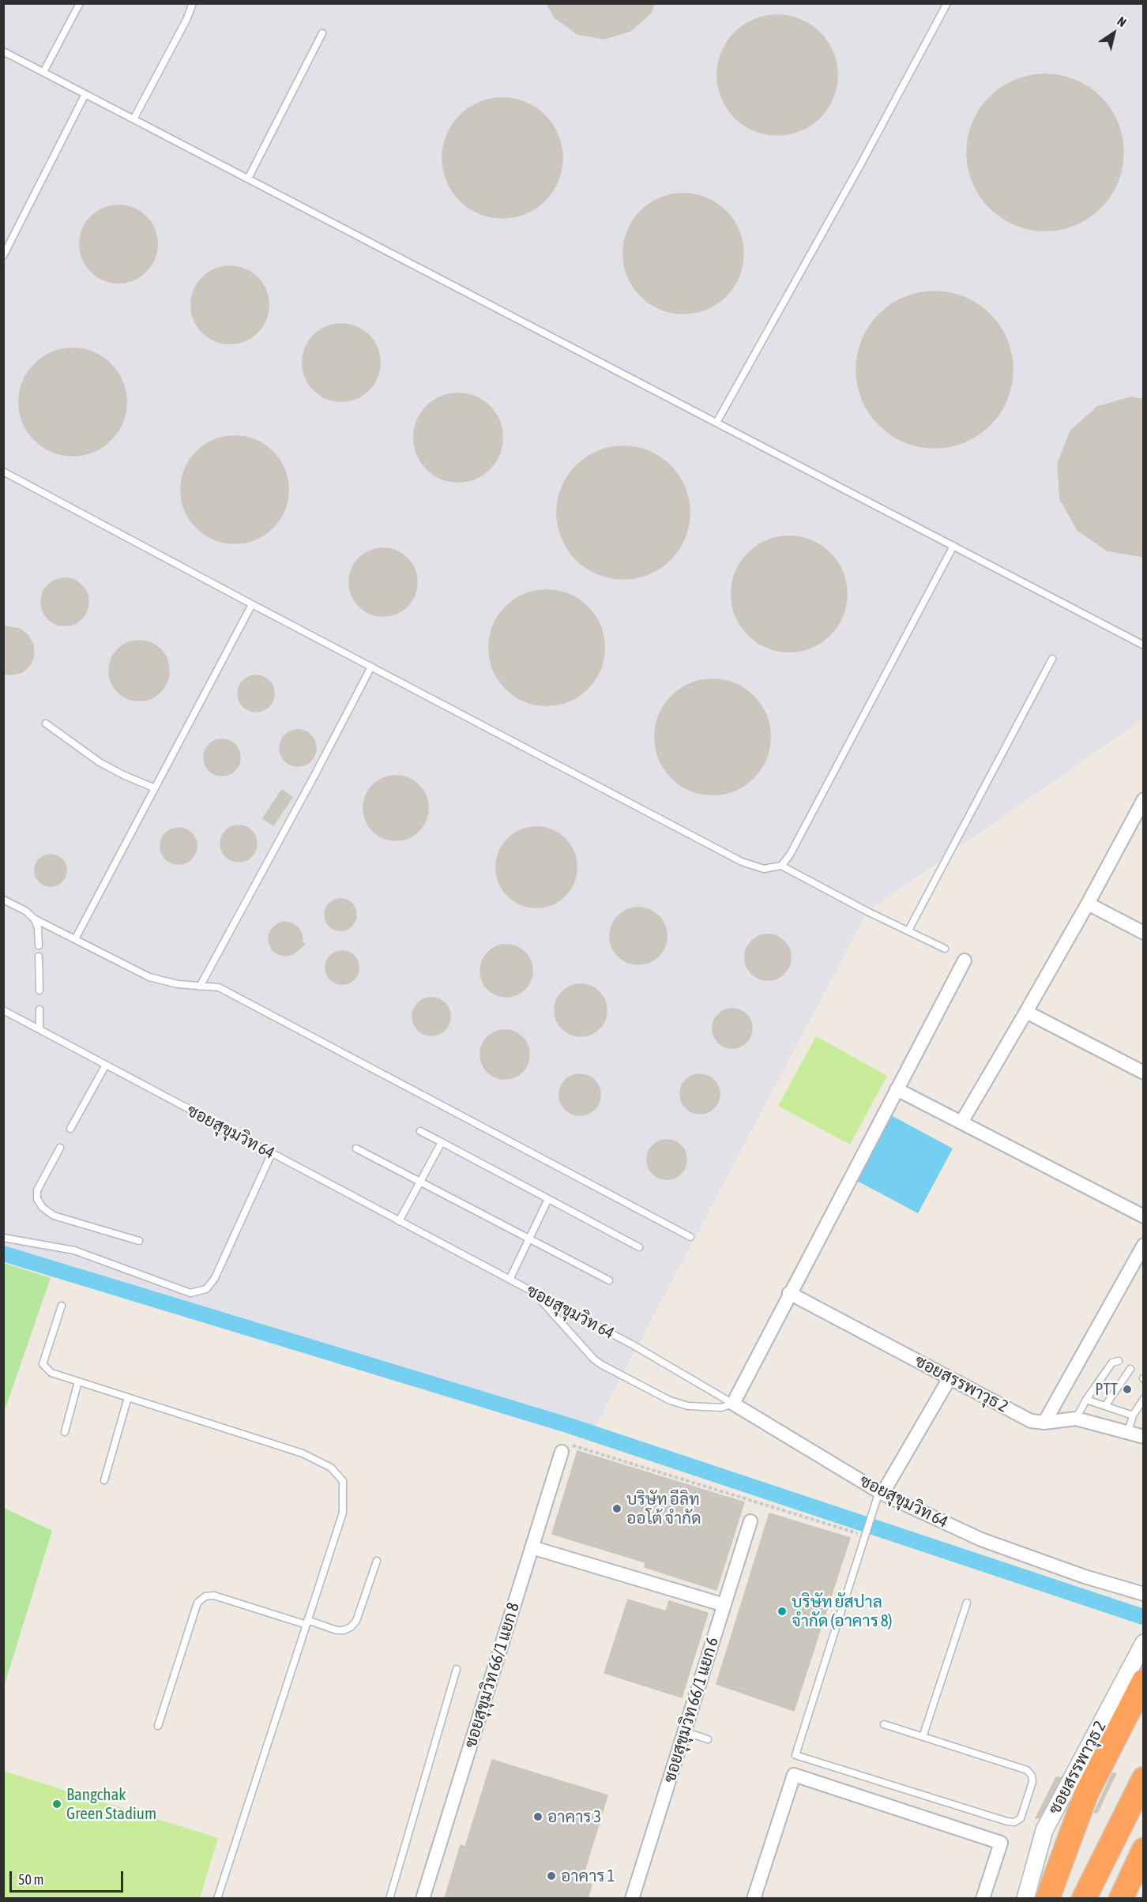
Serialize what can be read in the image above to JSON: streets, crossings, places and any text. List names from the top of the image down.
{
  "streets": {
    "street": [
      "ซอยสุขุมวิท 64",
      "ซอยสรรพาวุธ 2",
      "ซอยสุขุมวิท 66/1 แยก 8",
      "ซอยสุขุมวิท 66/1 แยก 6"
    ]
  },
  "places": [
    "PTT",
    "บริษัท อีลิท ออโต้ จำกัด",
    "บริษัท ยัสปาล จำกัด (อาคาร 8)",
    "Bangchak Green Stadium",
    "อาคาร 3",
    "อาคาร 1"
  ],
  "scale_bar": "50 m",
  "north": "top right"
}
